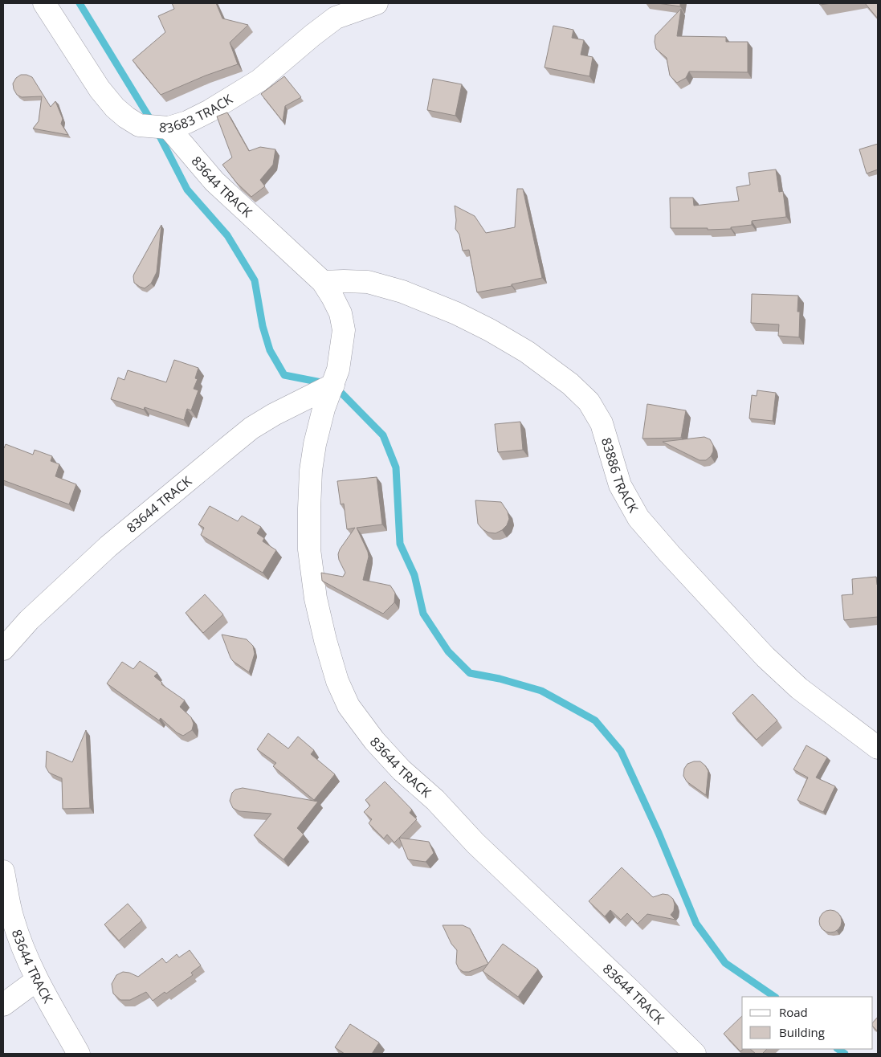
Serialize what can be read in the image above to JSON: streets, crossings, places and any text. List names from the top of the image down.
{
  "streets": {
    "street": ["83683 TRACK", "83644 TRACK", "83886 TRACK"]
  },
  "crossings": [
    ["83683 TRACK", "83644 TRACK"],
    ["83644 TRACK", "83886 TRACK"]
  ],
  "legend": ["Road", "Building"]
}
